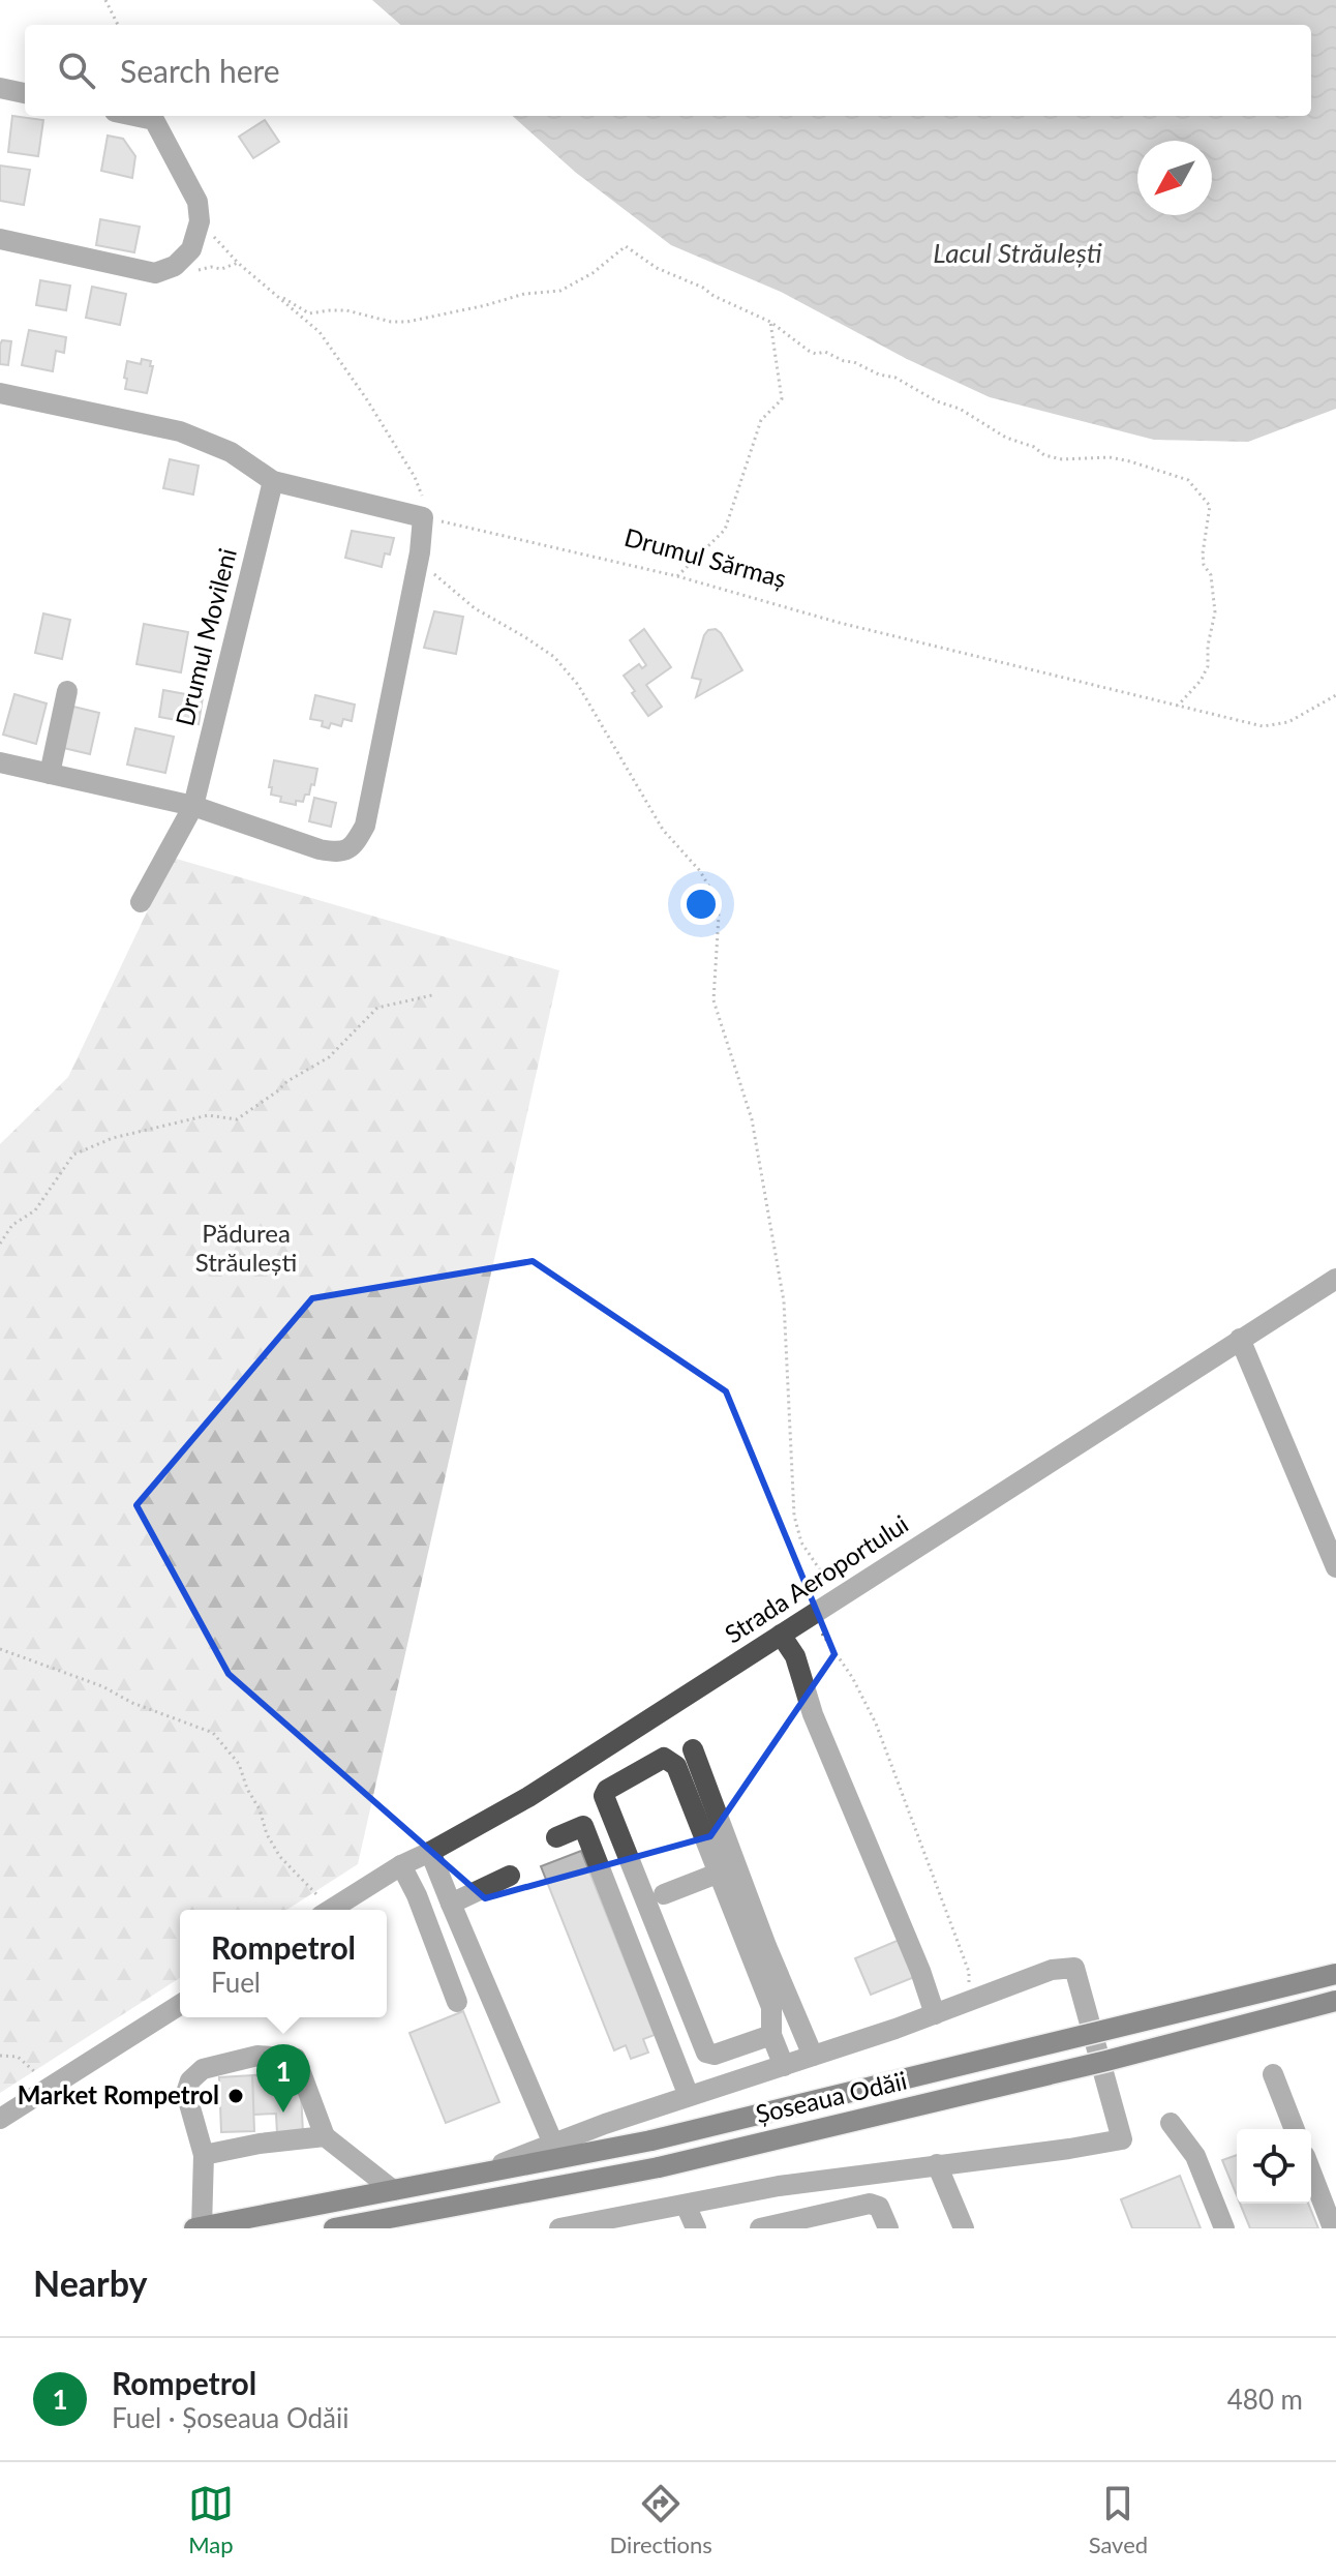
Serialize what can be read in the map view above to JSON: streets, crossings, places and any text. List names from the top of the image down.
{
  "streets": {
    "main road": ["Șoseaua Odăii"],
    "street": ["Drumul Movileni", "Strada Aeroportului"],
    "path": ["Drumul Sărmaș"]
  },
  "water": ["Lacul Străulești"],
  "parks": ["Pădurea Străulești"],
  "places": ["Market Rompetrol"],
  "north": "bottom left",
  "page": {
    "search": "Search here",
    "popup": ["Rompetrol", "Fuel"],
    "pins": "1",
    "heading": "Nearby",
    "list": [
      {
        "mark": "1",
        "name": "Rompetrol",
        "note": "Fuel · Șoseaua Odăii",
        "value": "480 m"
      }
    ],
    "nav": ["Map", "Directions", "Saved"]
  }
}
